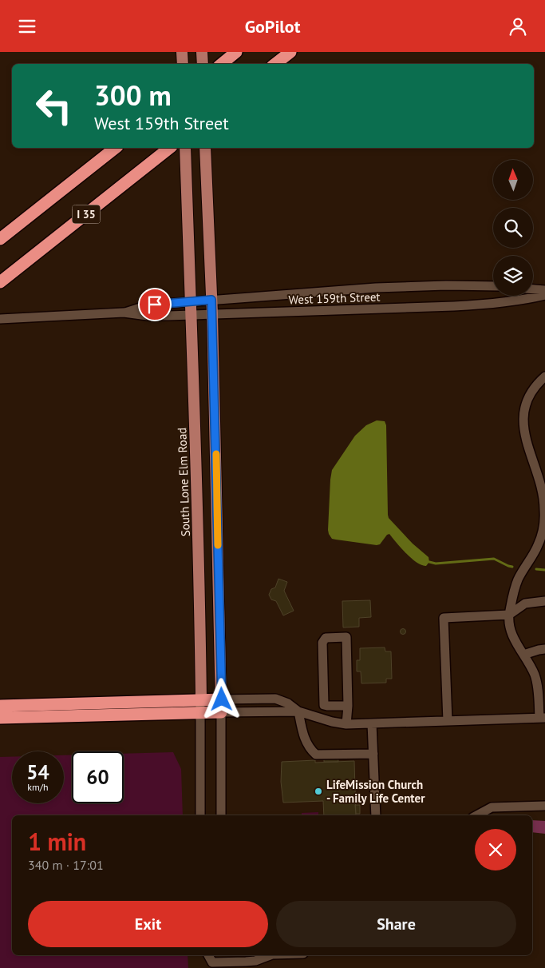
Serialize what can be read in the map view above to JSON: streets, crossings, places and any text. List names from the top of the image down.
{
  "streets": {
    "highway": ["I 35"],
    "main road": ["South Lone Elm Road"],
    "street": ["West 159th Street"]
  },
  "crossings": [
    ["West 159th Street", "South Lone Elm Road"]
  ],
  "places": ["LifeMission Church - Family Life Center"],
  "north": "top",
  "page": {
    "header": "GoPilot",
    "turn": ["300 m", "West 159th Street"],
    "speed": "54 km/h",
    "limit": "60",
    "heading": ["1 min", "340 m · 17:01"],
    "buttons": ["Exit", "Share"]
  }
}
